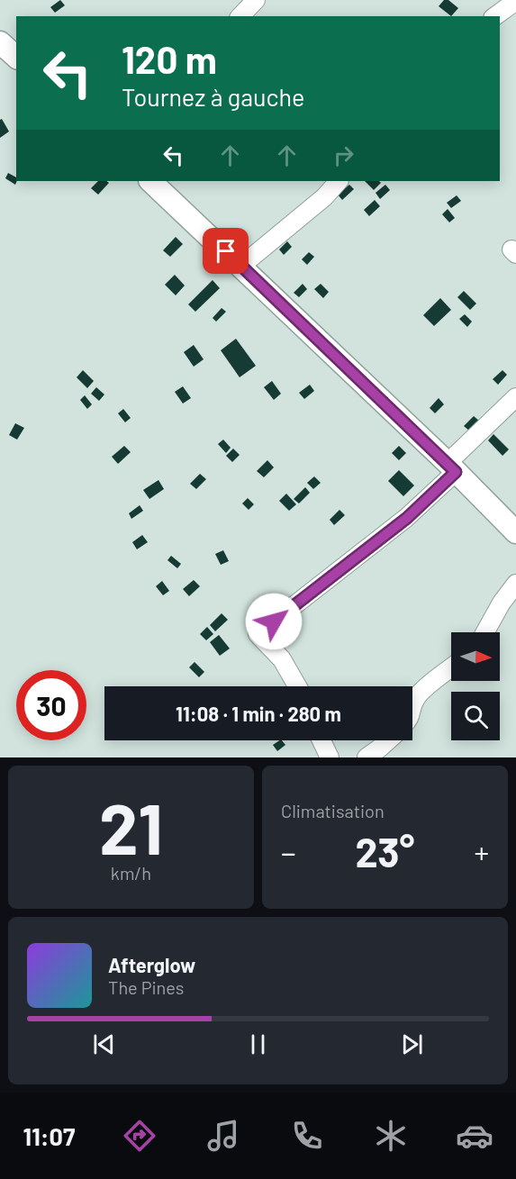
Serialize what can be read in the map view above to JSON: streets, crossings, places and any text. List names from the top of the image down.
{
  "north": "right",
  "page": {
    "turn": ["120 m", "Tournez à gauche"],
    "limit": "30",
    "trip": "11:08 · 1 min · 280 m",
    "tile": [
      ["21", "km/h"],
      "Climatisation"
    ],
    "heat": ["−", "23°", "+"],
    "song": ["Afterglow", "The Pines"],
    "tabs": "11:07"
  }
}
